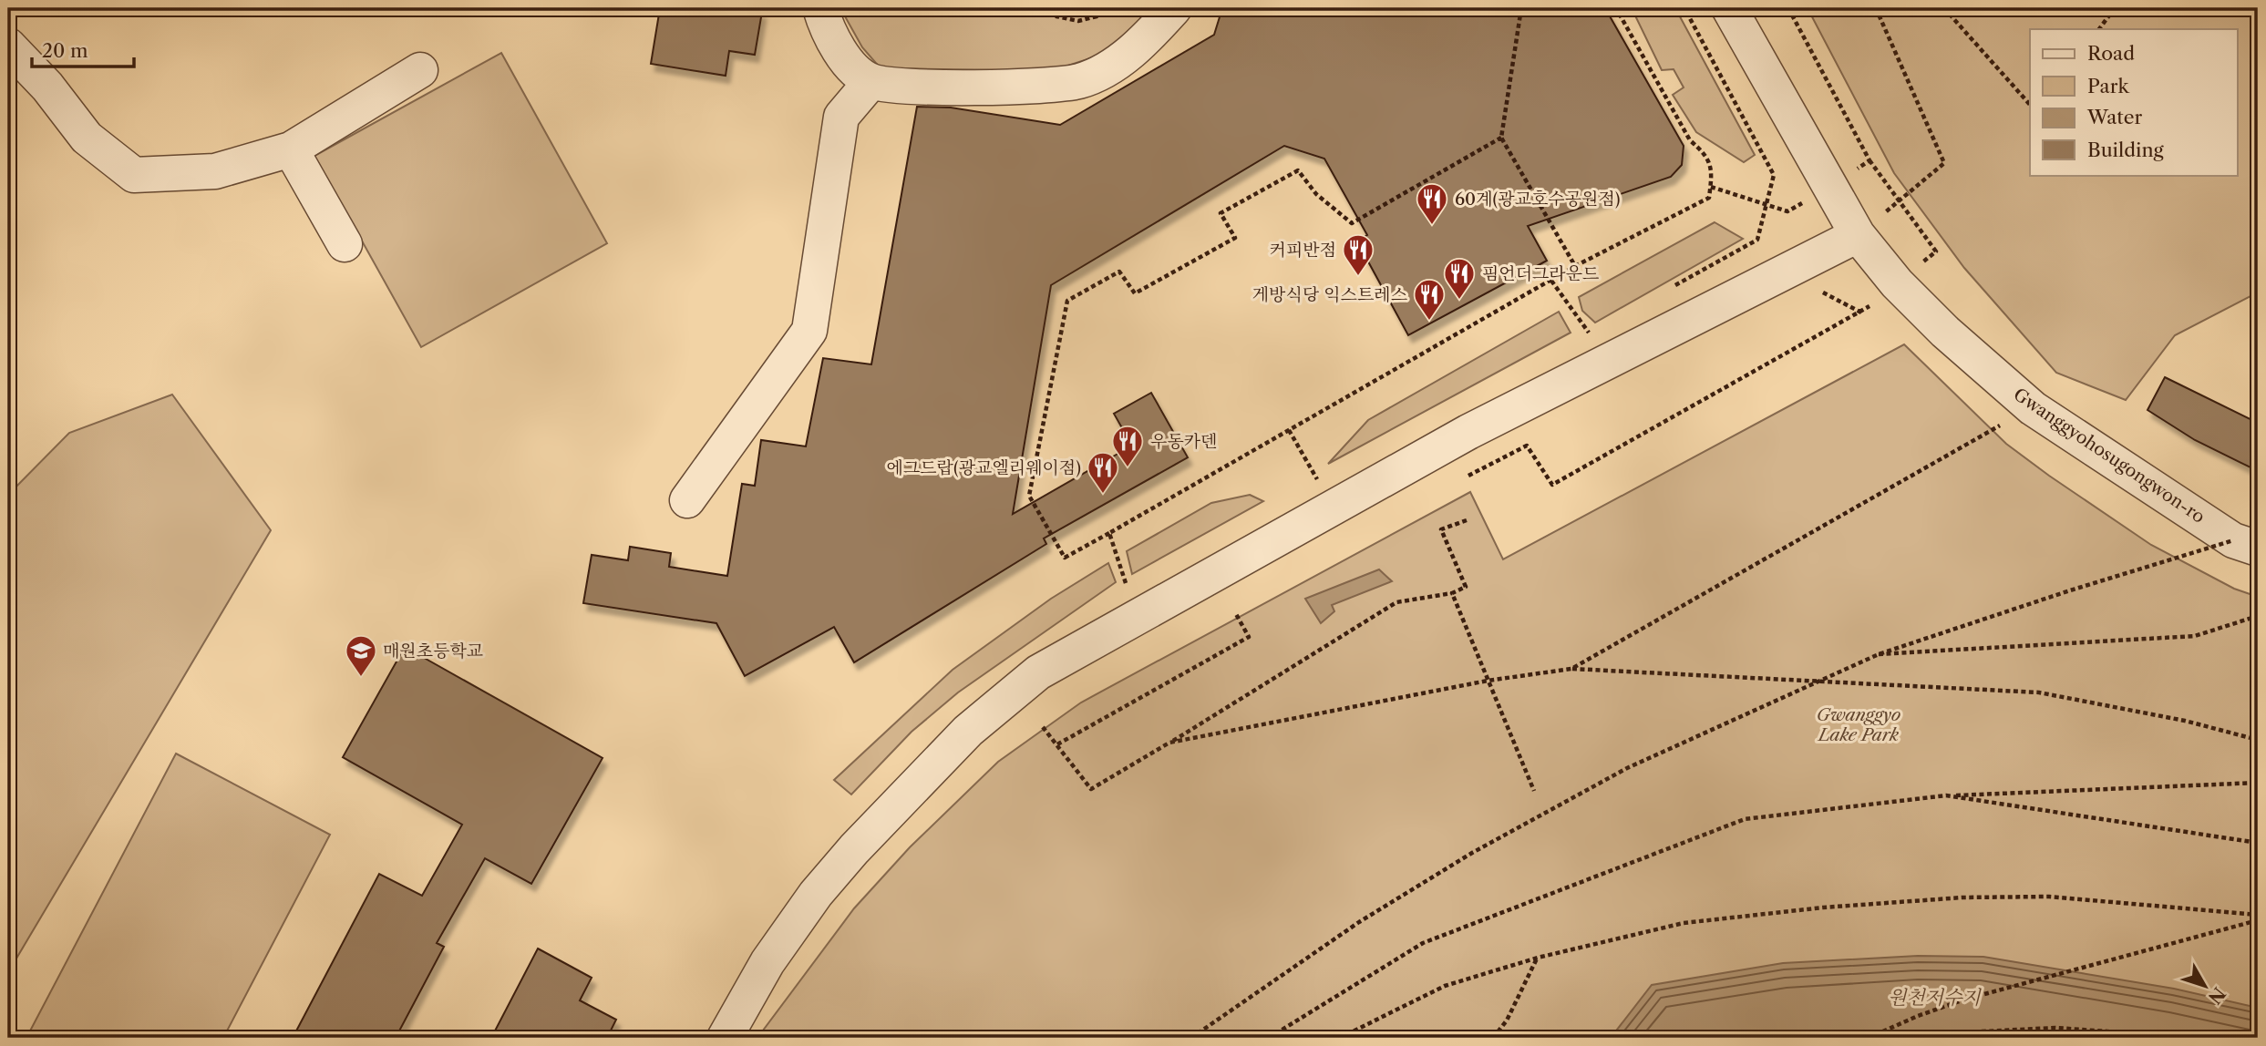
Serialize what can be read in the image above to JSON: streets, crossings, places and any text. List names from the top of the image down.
{
  "streets": {
    "street": ["Gwanggyohosugongwon-ro"]
  },
  "water": ["원천저수지"],
  "parks": ["Gwanggyo Lake Park"],
  "places": {
    "restaurant": [
      "60계(광교호수공원점)",
      "커피반점",
      "핌언더그라운드",
      "게방식당 익스트레스",
      "우동카덴",
      "에그드랍(광교엘리웨이점)"
    ],
    "school or university": ["매원초등학교"]
  },
  "legend": [
    "Road",
    "Park",
    "Water",
    "Building"
  ],
  "scale_bar": "20 m",
  "north": "bottom right"
}
